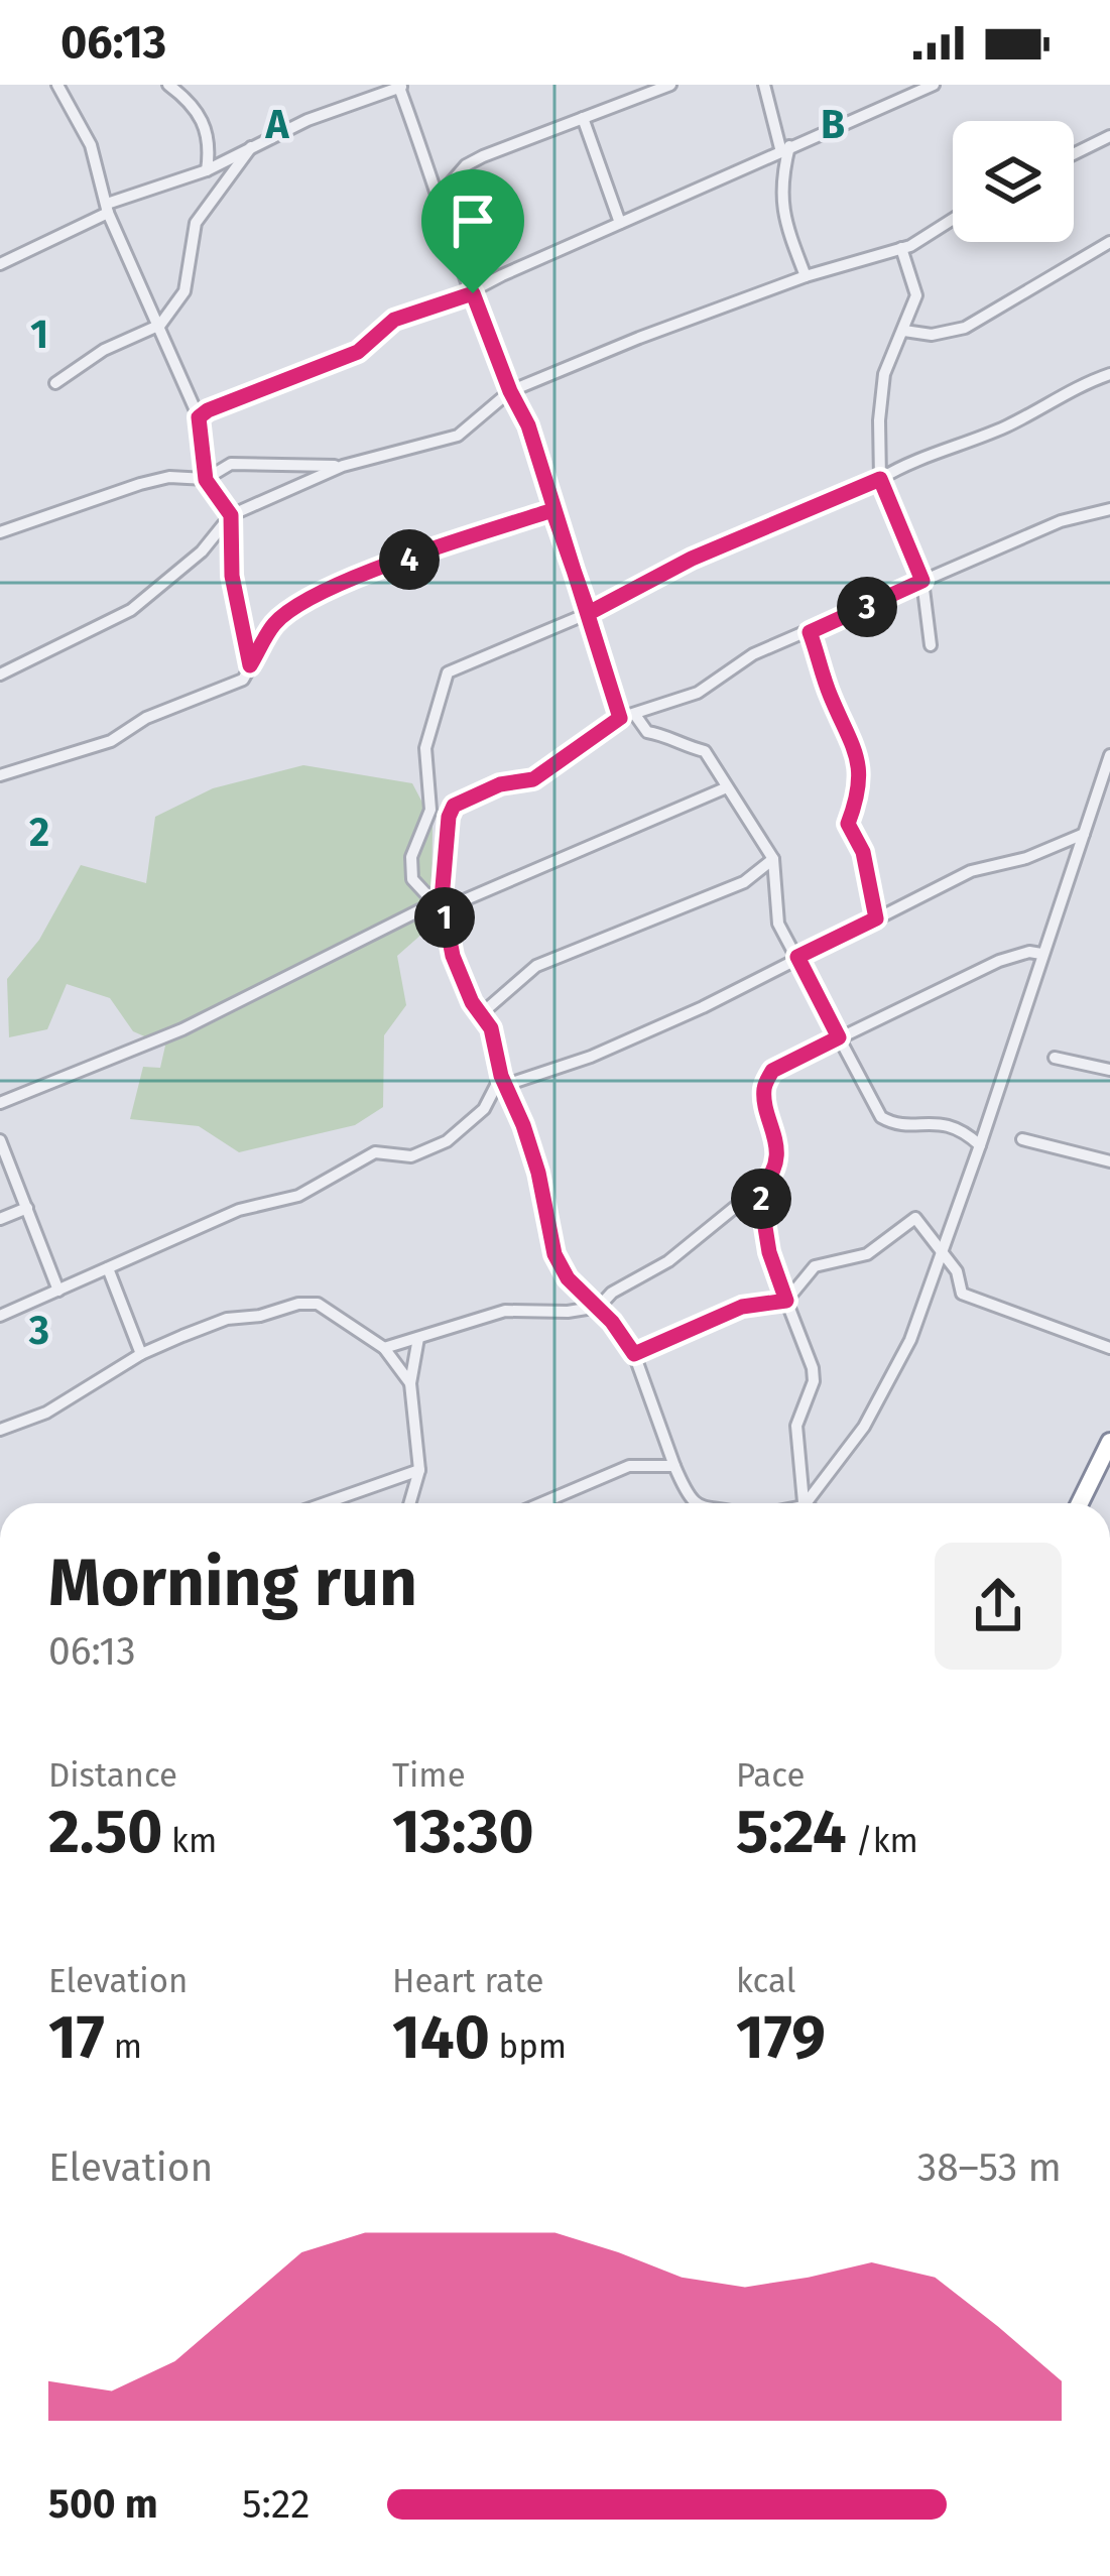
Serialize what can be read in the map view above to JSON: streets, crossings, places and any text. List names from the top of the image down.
{
  "page": {
    "status": "06:13",
    "pins": [
      "4",
      "3",
      "1",
      "2"
    ],
    "heading": ["Morning run", "06:13"],
    "stats": [
      ["Distance", "2.50 km"],
      ["Time", "13:30"],
      ["Pace", "5:24 /km"],
      ["Elevation", "17 m"],
      ["Heart rate", "140 bpm"],
      ["kcal", "179"]
    ],
    "chart": ["Elevation", "38–53 m"],
    "list": [
      {
        "name": "500 m",
        "note": "5:22"
      }
    ]
  },
  "grid": {
    "columns": ["A", "B"],
    "rows": ["1", "2", "3"]
  }
}
